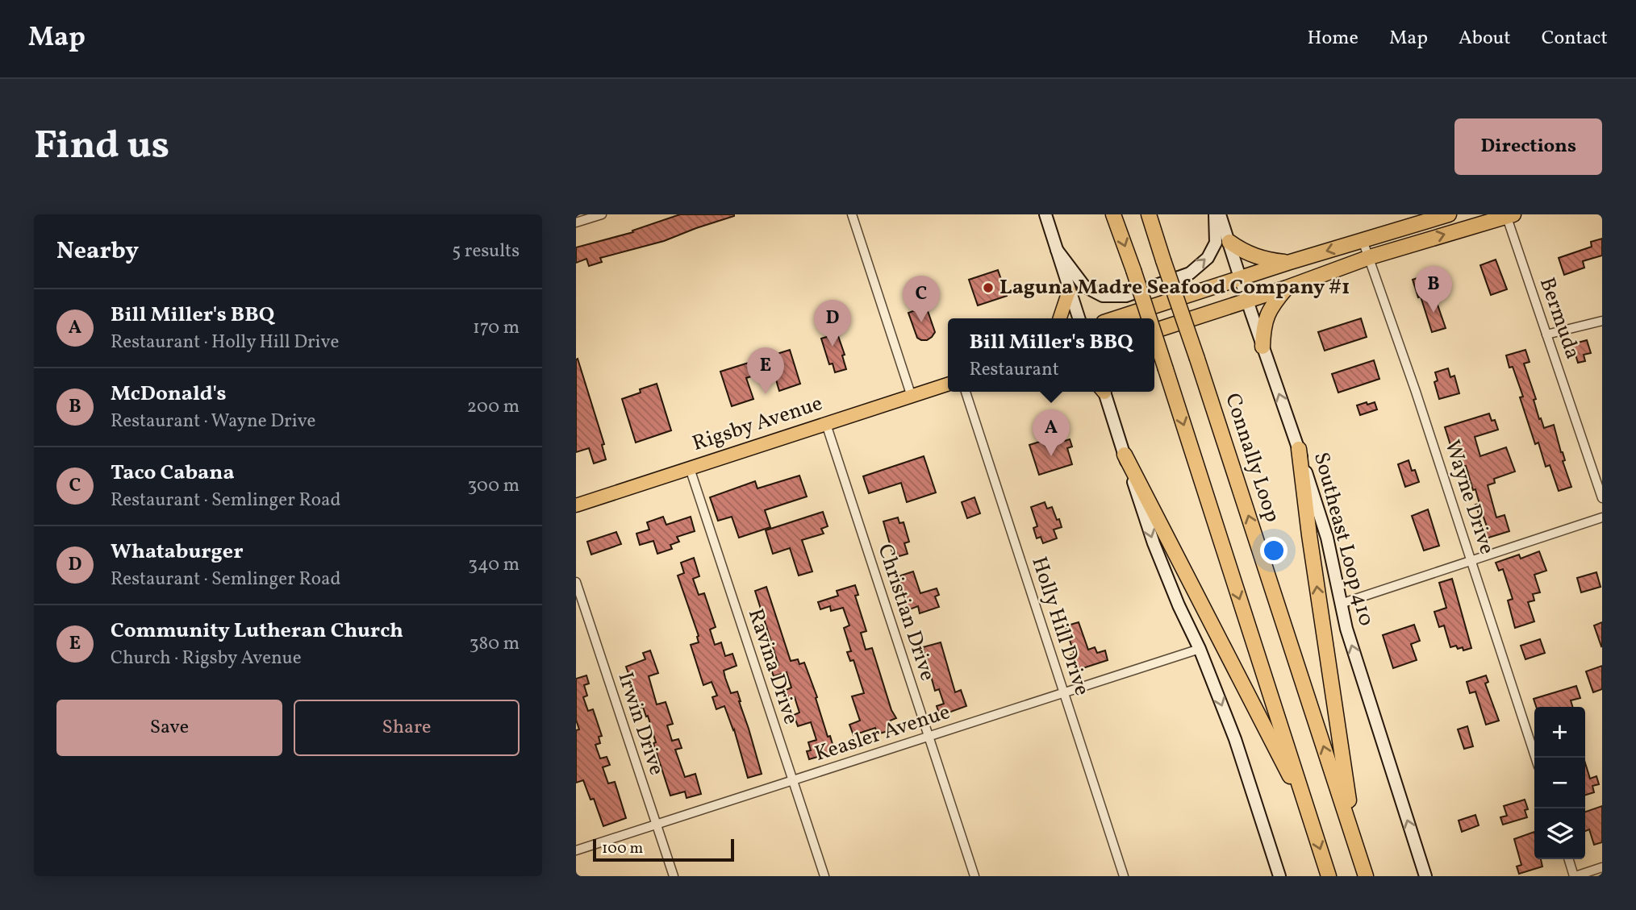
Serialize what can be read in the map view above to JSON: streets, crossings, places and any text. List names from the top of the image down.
{
  "streets": {
    "highway": ["Connally Loop"],
    "main road": ["Rigsby Avenue", "Southeast Loop 410"],
    "street": [
      "Bermuda",
      "Wayne Drive",
      "Christian Drive",
      "Holly Hill Drive",
      "Ravina Drive",
      "Irwin Drive",
      "Keasler Avenue"
    ]
  },
  "crossings": [
    ["Rigsby Avenue", "Christian Drive"],
    ["Rigsby Avenue", "Ravina Drive"],
    ["Christian Drive", "Keasler Avenue"],
    ["Holly Hill Drive", "Keasler Avenue"],
    ["Ravina Drive", "Keasler Avenue"],
    ["Irwin Drive", "Keasler Avenue"]
  ],
  "one_way": ["Southeast Loop 410"],
  "places": ["Laguna Madre Seafood Company #1"],
  "scale_bar": "100 m",
  "page": {
    "header": "Map",
    "nav": [
      "Home",
      "Map",
      "About",
      "Contact"
    ],
    "buttons": [
      "Directions",
      ["Save", "Share"]
    ],
    "title": "Find us",
    "heading": ["Nearby", "5 results"],
    "pins": [
      "B",
      "C",
      "D",
      "E",
      "A"
    ],
    "list": [
      {
        "mark": "A",
        "name": "Bill Miller's BBQ",
        "note": "Restaurant · Holly Hill Drive",
        "value": "170 m"
      },
      {
        "mark": "B",
        "name": "McDonald's",
        "note": "Restaurant · Wayne Drive",
        "value": "200 m"
      },
      {
        "mark": "C",
        "name": "Taco Cabana",
        "note": "Restaurant · Semlinger Road",
        "value": "300 m"
      },
      {
        "mark": "D",
        "name": "Whataburger",
        "note": "Restaurant · Semlinger Road",
        "value": "340 m"
      },
      {
        "mark": "E",
        "name": "Community Lutheran Church",
        "note": "Church · Rigsby Avenue",
        "value": "380 m"
      }
    ],
    "popup": ["Bill Miller's BBQ", "Restaurant"],
    "map_buttons": ["+", "−"],
    "scale": "100 m"
  }
}
